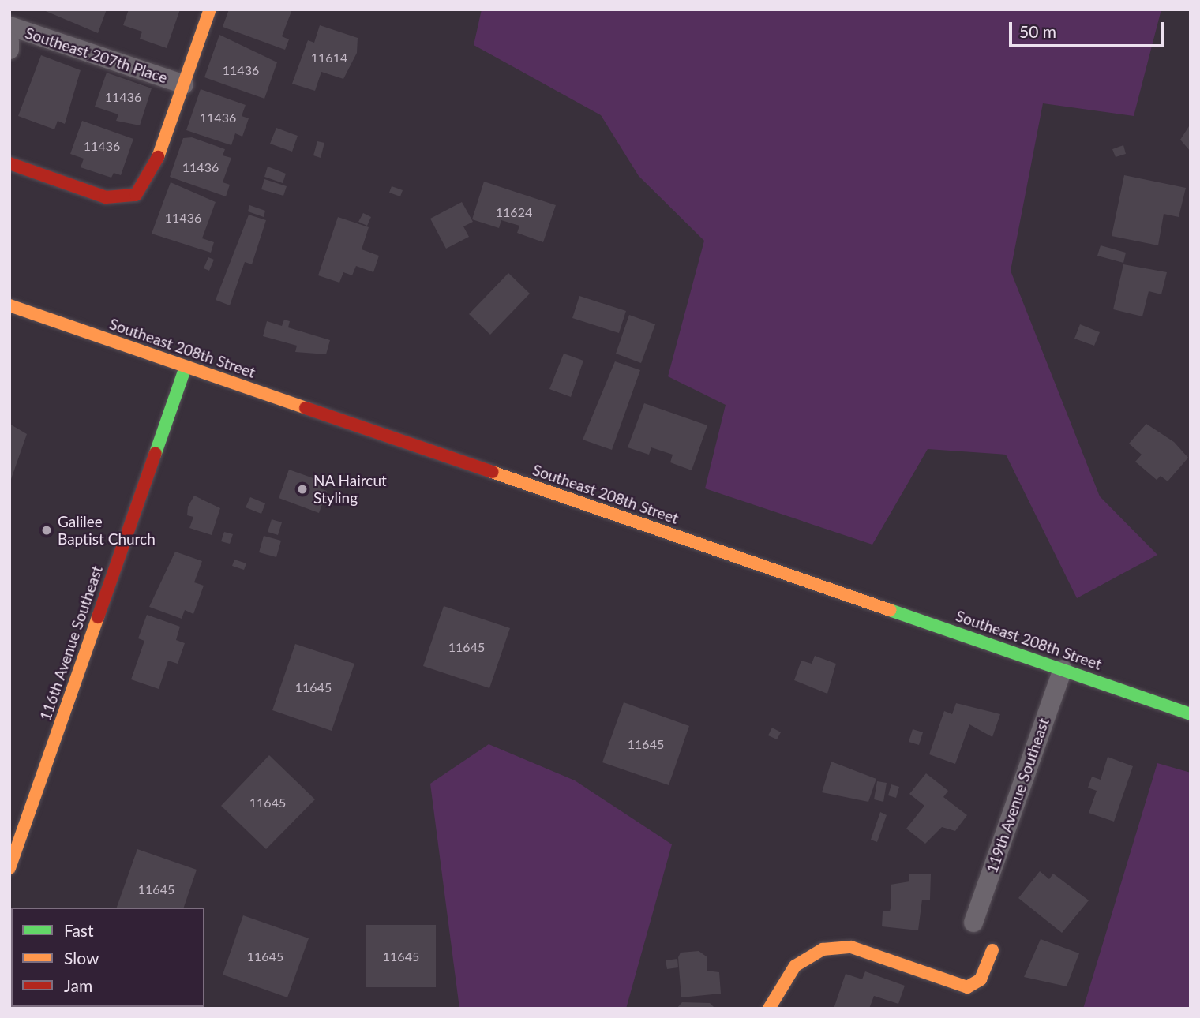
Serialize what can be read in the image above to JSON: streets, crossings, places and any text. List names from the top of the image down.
{
  "streets": {
    "main road": ["Southeast 208th Street", "116th Avenue Southeast"],
    "street": ["Southeast 207th Place", "119th Avenue Southeast"]
  },
  "crossings": [
    ["Southeast 208th Street", "116th Avenue Southeast"],
    ["Southeast 208th Street", "119th Avenue Southeast"]
  ],
  "places": ["NA Haircut Styling", "Galilee Baptist Church"],
  "house_numbers": [
    "11614",
    "11436",
    "11436",
    "11436",
    "11436",
    "11436",
    "11624",
    "11436",
    "11645",
    "11645",
    "11645",
    "11645",
    "11645",
    "11645",
    "11645"
  ],
  "legend": ["Fast", "Slow", "Jam"],
  "scale_bar": "50 m"
}
